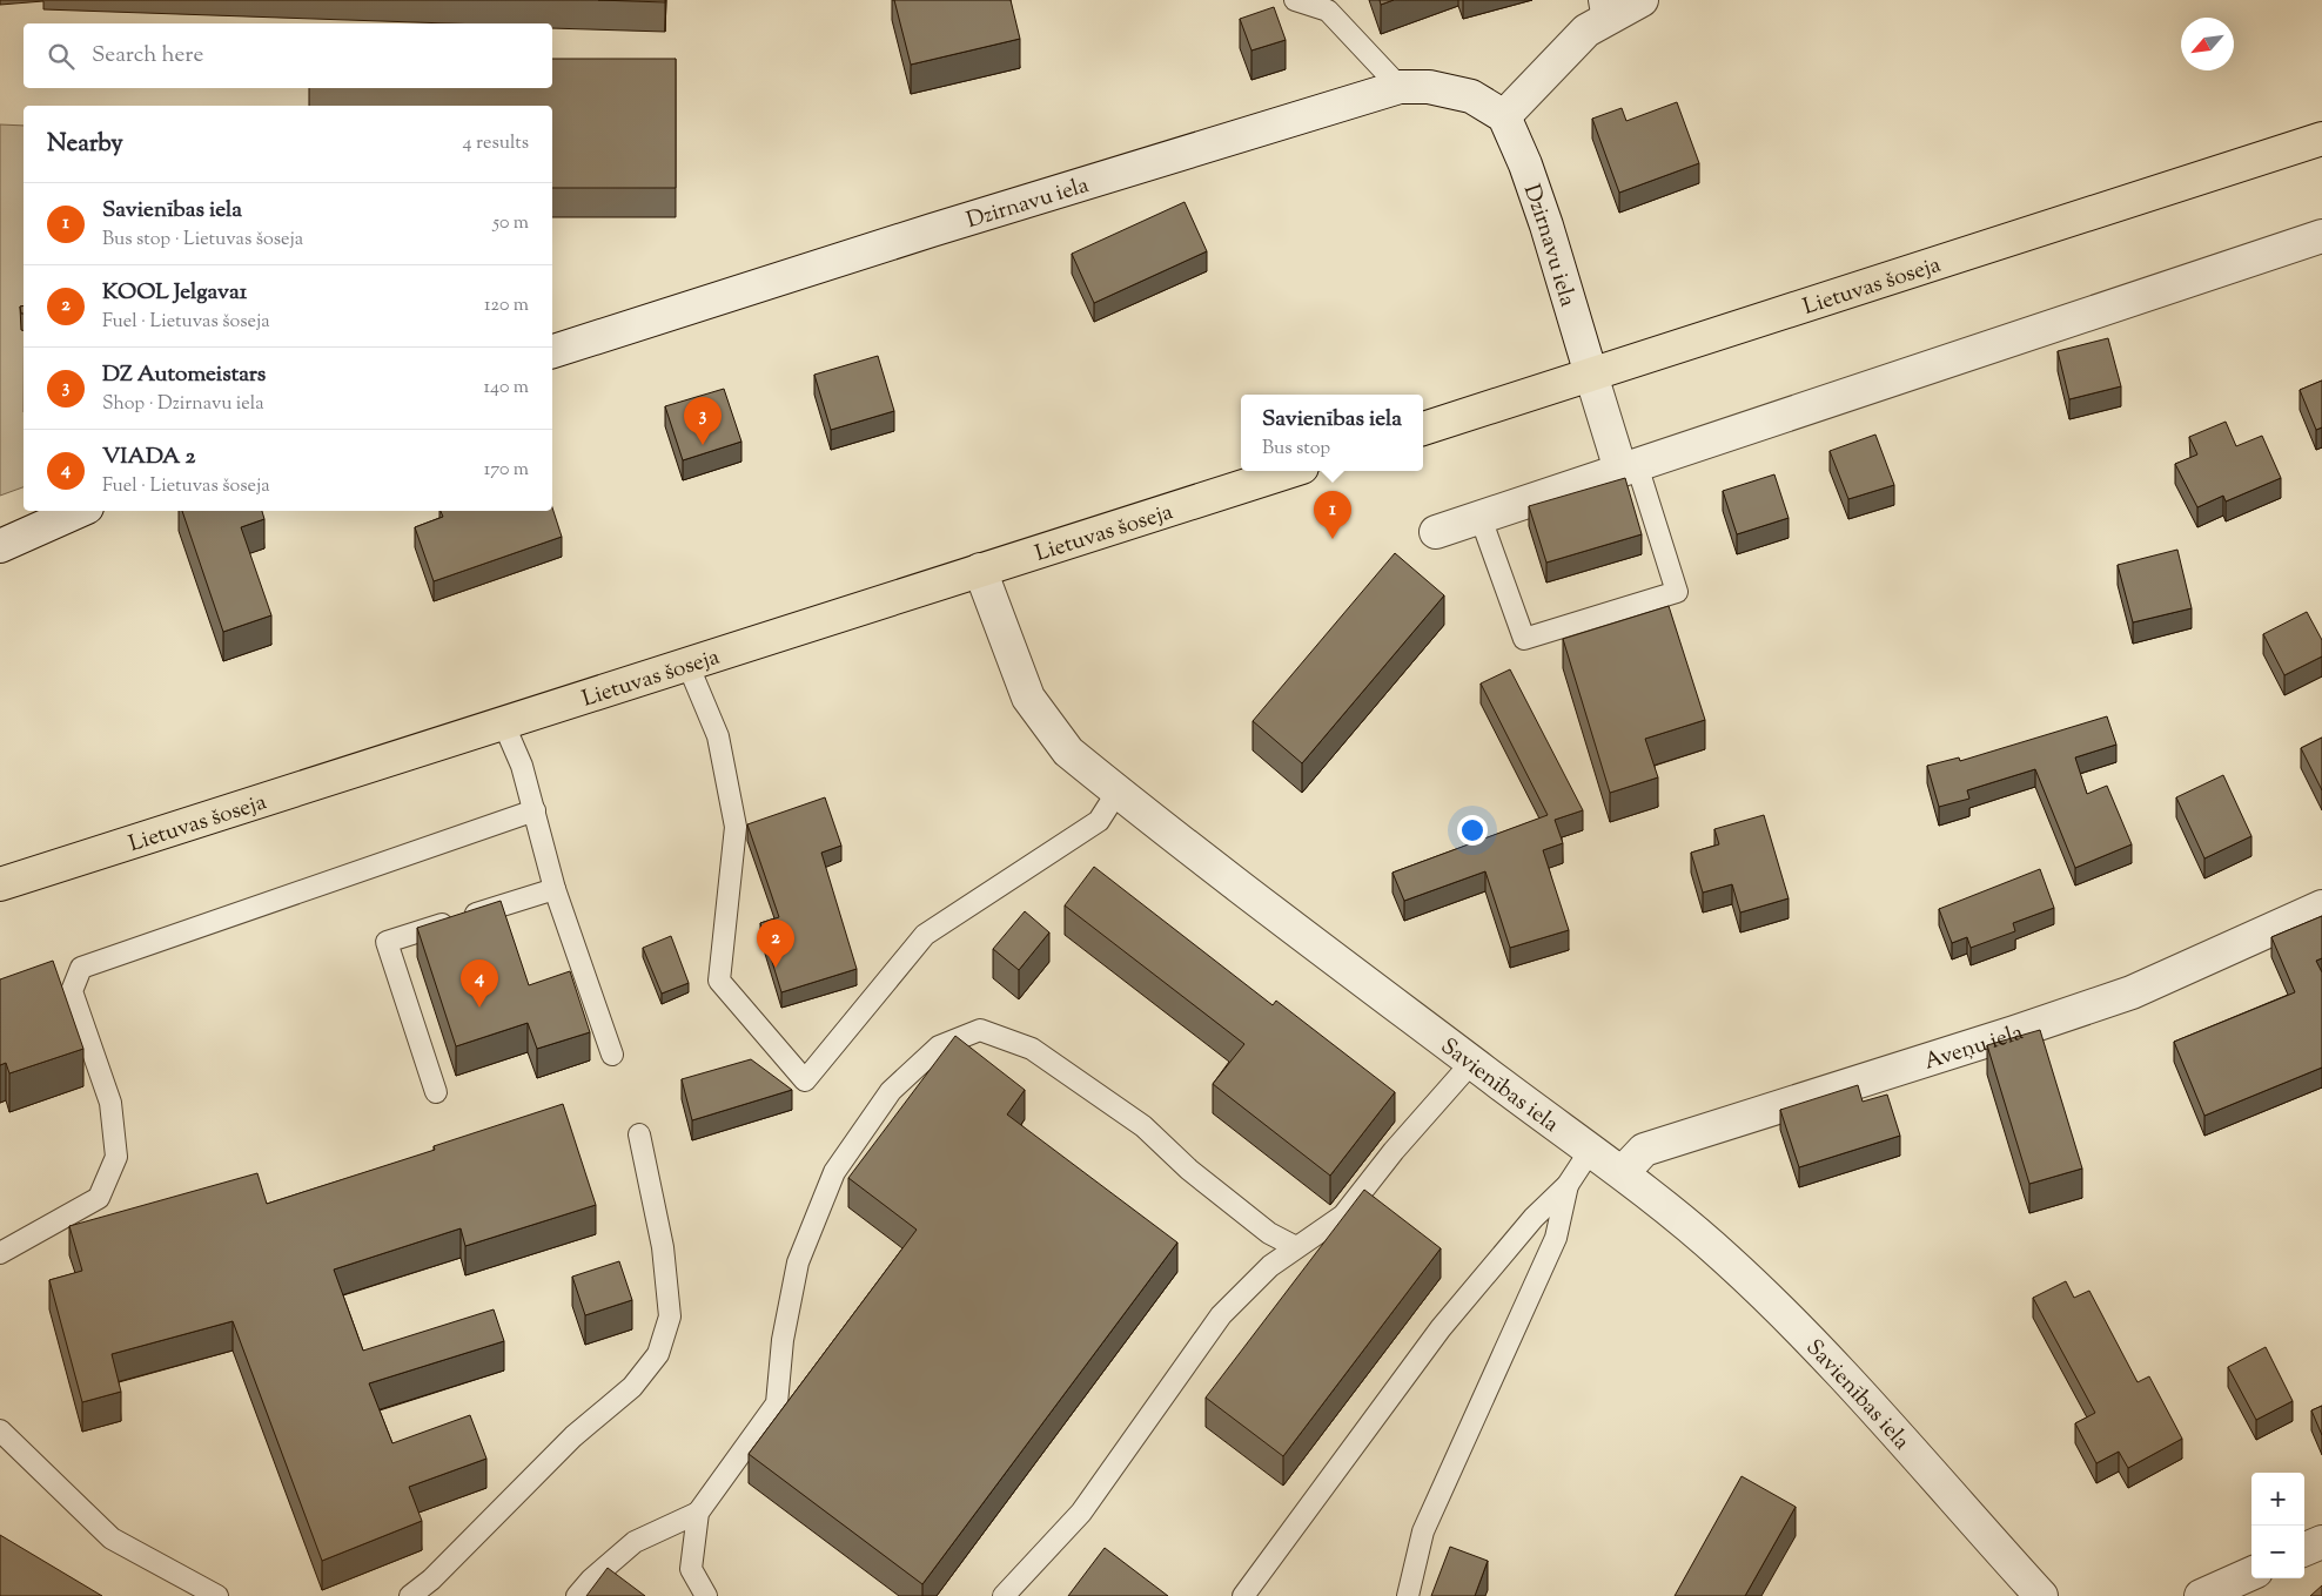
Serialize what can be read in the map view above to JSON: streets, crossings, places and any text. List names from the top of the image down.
{
  "streets": {
    "main road": ["Lietuvas šoseja"],
    "street": ["Dzirnavu iela", "Aveņu iela", "Savienības iela"]
  },
  "crossings": [
    ["Dzirnavu iela", "Lietuvas šoseja"],
    ["Lietuvas šoseja", "Savienības iela"],
    ["Aveņu iela", "Savienības iela"]
  ],
  "north": "bottom left",
  "page": {
    "search": "Search here",
    "heading": ["Nearby", "4 results"],
    "list": [
      {
        "mark": "1",
        "name": "Savienības iela",
        "note": "Bus stop · Lietuvas šoseja",
        "value": "50 m"
      },
      {
        "mark": "2",
        "name": "KOOL Jelgava1",
        "note": "Fuel · Lietuvas šoseja",
        "value": "120 m"
      },
      {
        "mark": "3",
        "name": "DZ Automeistars",
        "note": "Shop · Dzirnavu iela",
        "value": "140 m"
      },
      {
        "mark": "4",
        "name": "VIADA 2",
        "note": "Fuel · Lietuvas šoseja",
        "value": "170 m"
      }
    ],
    "popup": ["Savienības iela", "Bus stop"],
    "pins": [
      "3",
      "1",
      "2",
      "4"
    ],
    "map_buttons": ["+", "−"]
  }
}
